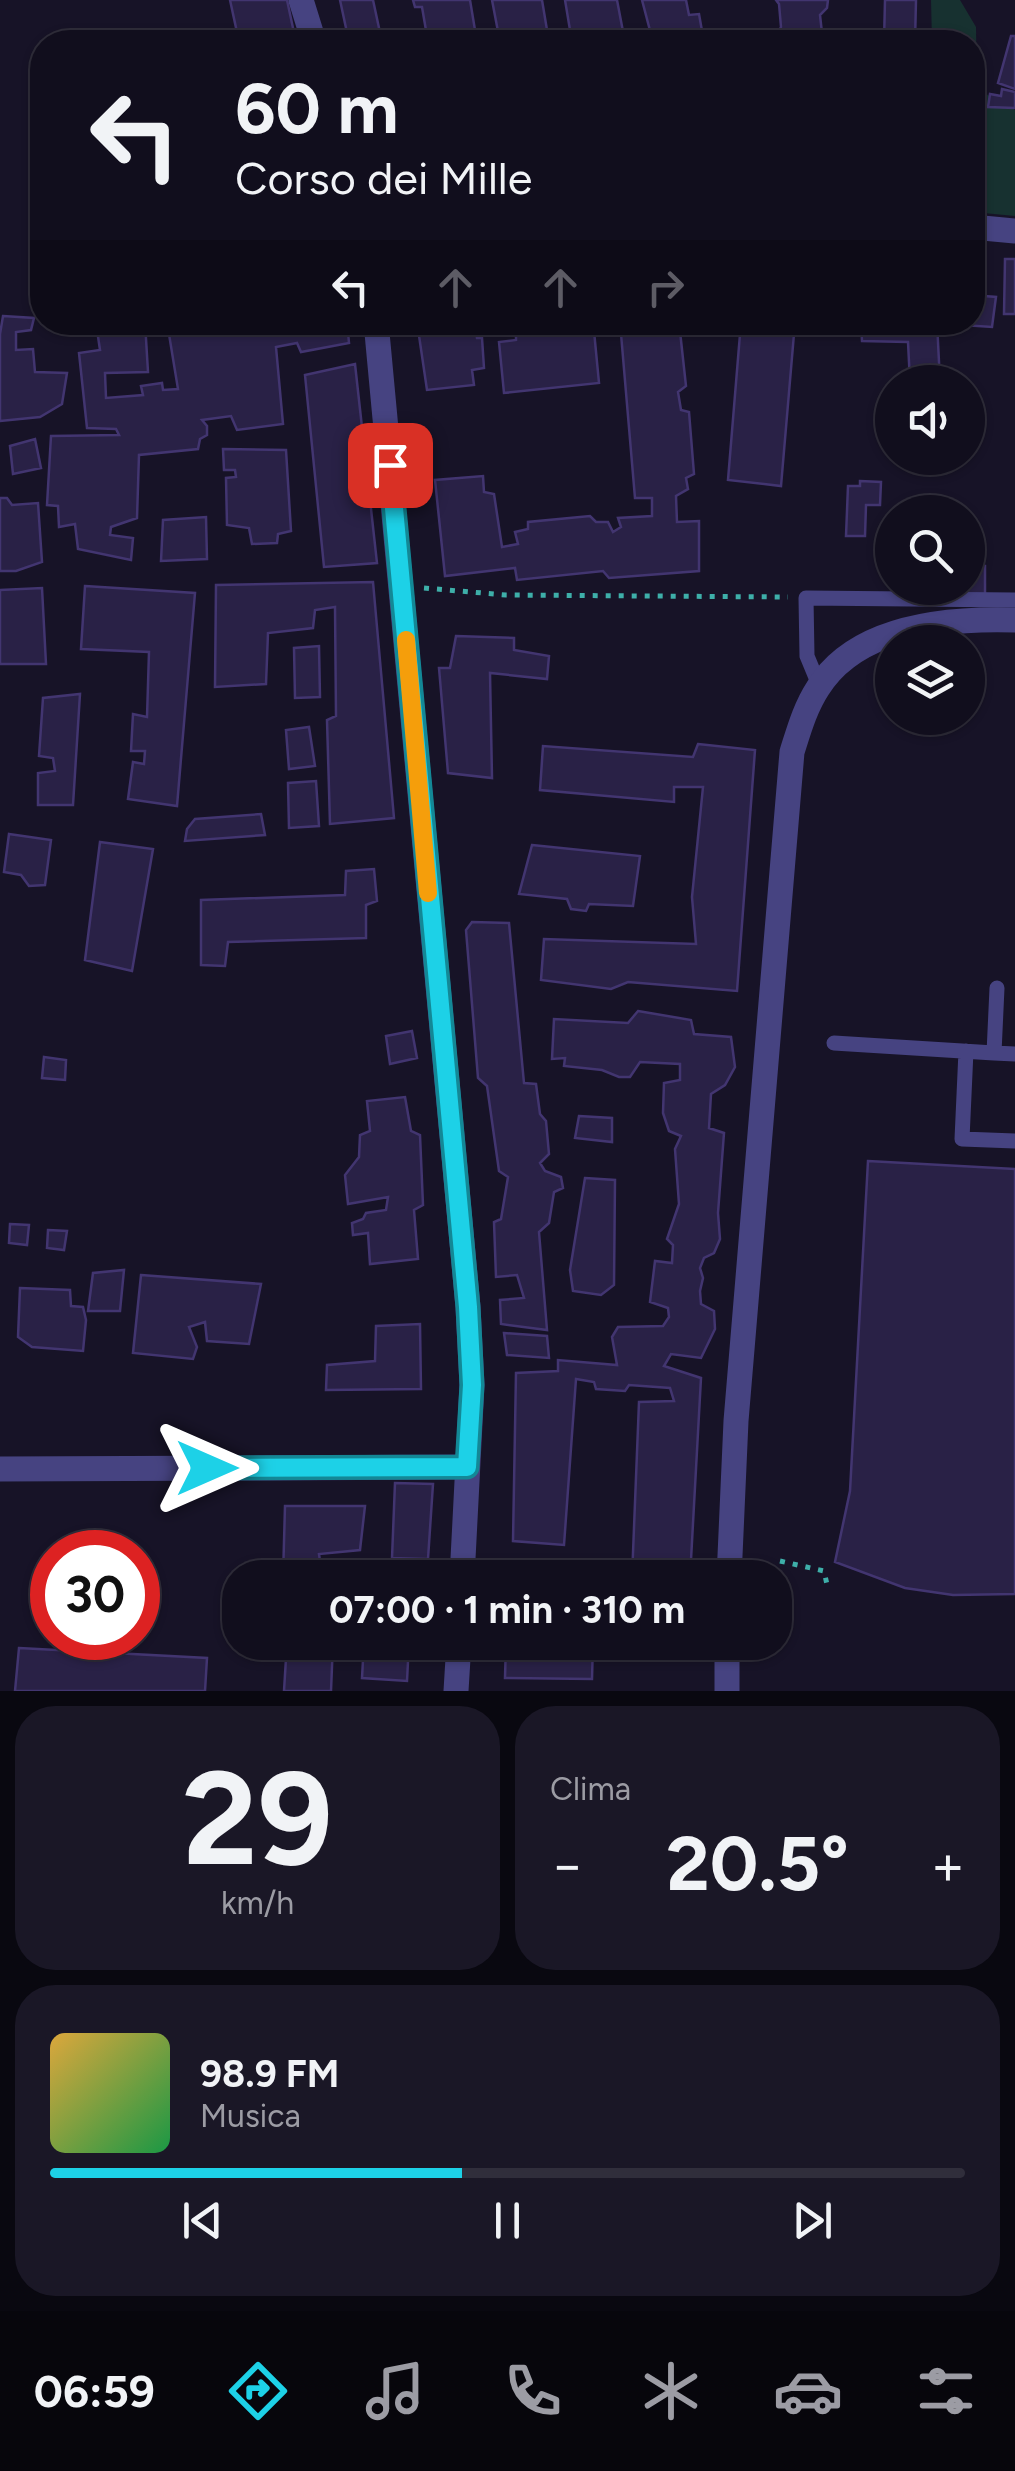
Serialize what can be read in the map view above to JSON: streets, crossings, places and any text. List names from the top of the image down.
{
  "page": {
    "turn": ["60 m", "Corso dei Mille"],
    "limit": "30",
    "trip": "07:00 · 1 min · 310 m",
    "tile": [
      ["29", "km/h"],
      "Clima"
    ],
    "heat": ["−", "20.5°", "+"],
    "song": ["98.9 FM", "Musica"],
    "tabs": "06:59"
  }
}
